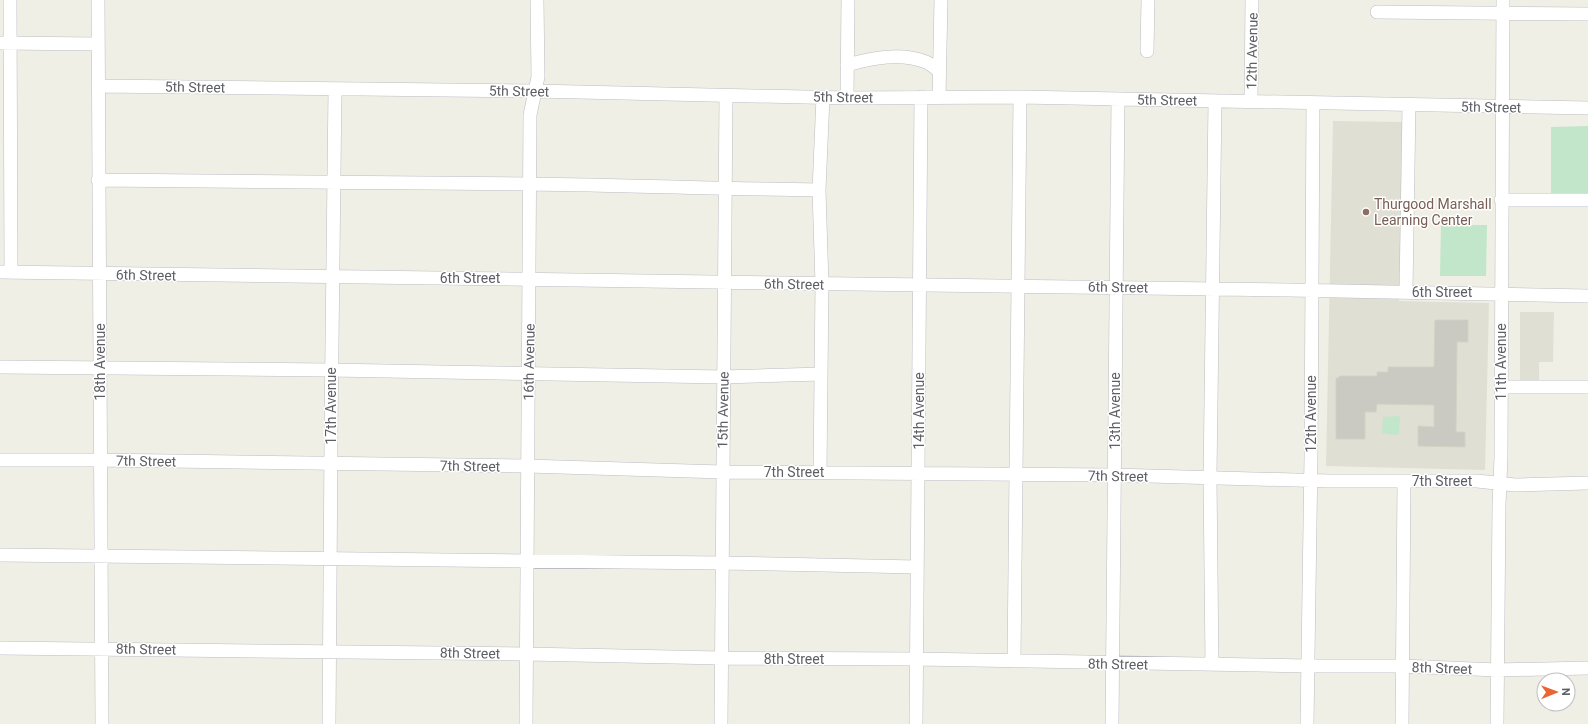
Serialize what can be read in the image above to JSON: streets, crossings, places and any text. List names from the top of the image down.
{
  "streets": {
    "street": [
      "12th Avenue",
      "5th Street",
      "6th Street",
      "18th Avenue",
      "16th Avenue",
      "11th Avenue",
      "17th Avenue",
      "15th Avenue",
      "14th Avenue",
      "13th Avenue",
      "7th Street",
      "8th Street"
    ]
  },
  "crossings": [
    ["12th Avenue", "5th Street"],
    ["12th Avenue", "6th Street"],
    ["12th Avenue", "7th Street"],
    ["12th Avenue", "8th Street"],
    ["5th Street", "18th Avenue"],
    ["5th Street", "16th Avenue"],
    ["5th Street", "11th Avenue"],
    ["5th Street", "17th Avenue"],
    ["5th Street", "15th Avenue"],
    ["5th Street", "14th Avenue"],
    ["5th Street", "13th Avenue"],
    ["6th Street", "18th Avenue"],
    ["6th Street", "16th Avenue"],
    ["6th Street", "11th Avenue"],
    ["6th Street", "17th Avenue"],
    ["6th Street", "15th Avenue"],
    ["6th Street", "14th Avenue"],
    ["6th Street", "13th Avenue"],
    ["18th Avenue", "7th Street"],
    ["18th Avenue", "8th Street"],
    ["16th Avenue", "7th Street"],
    ["16th Avenue", "8th Street"],
    ["11th Avenue", "7th Street"],
    ["11th Avenue", "8th Street"],
    ["17th Avenue", "7th Street"],
    ["17th Avenue", "8th Street"],
    ["15th Avenue", "7th Street"],
    ["15th Avenue", "8th Street"],
    ["14th Avenue", "7th Street"],
    ["14th Avenue", "8th Street"],
    ["13th Avenue", "7th Street"],
    ["13th Avenue", "8th Street"]
  ],
  "places": ["Thurgood Marshall Learning Center"],
  "north": "right"
}
